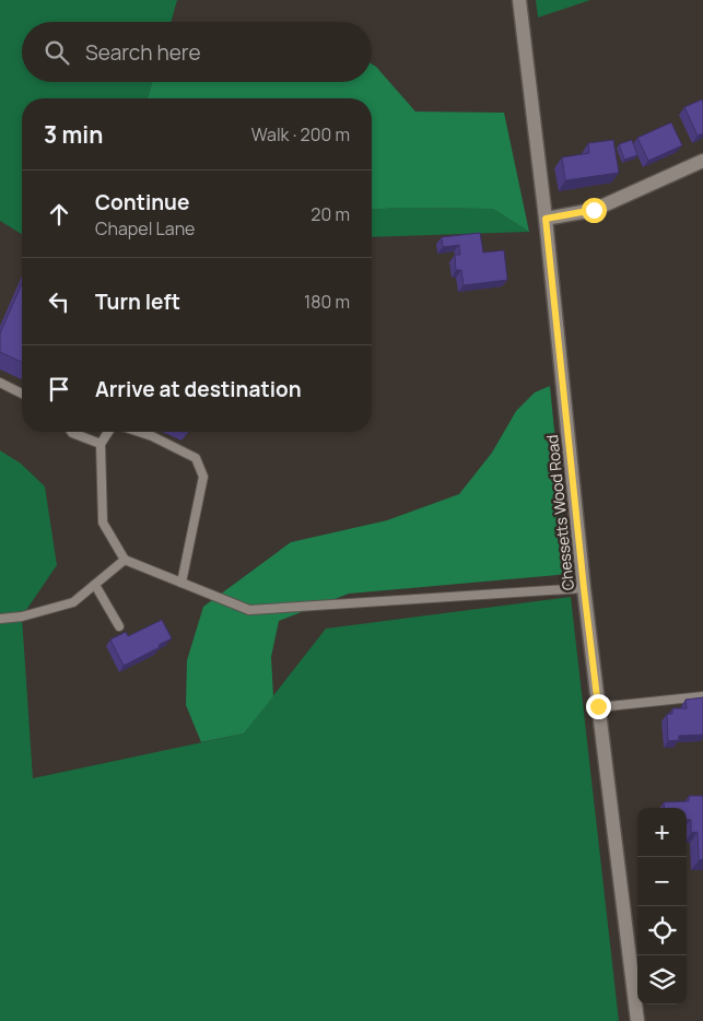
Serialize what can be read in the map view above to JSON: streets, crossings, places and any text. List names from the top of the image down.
{
  "streets": {
    "street": ["Chessetts Wood Road"]
  },
  "page": {
    "search": "Search here",
    "heading": ["3 min", "Walk · 200 m"],
    "list": [
      ["Continue", "Chapel Lane", "20 m"],
      ["Turn left", "180 m"],
      "Arrive at destination"
    ],
    "map_buttons": ["+", "−"]
  }
}
